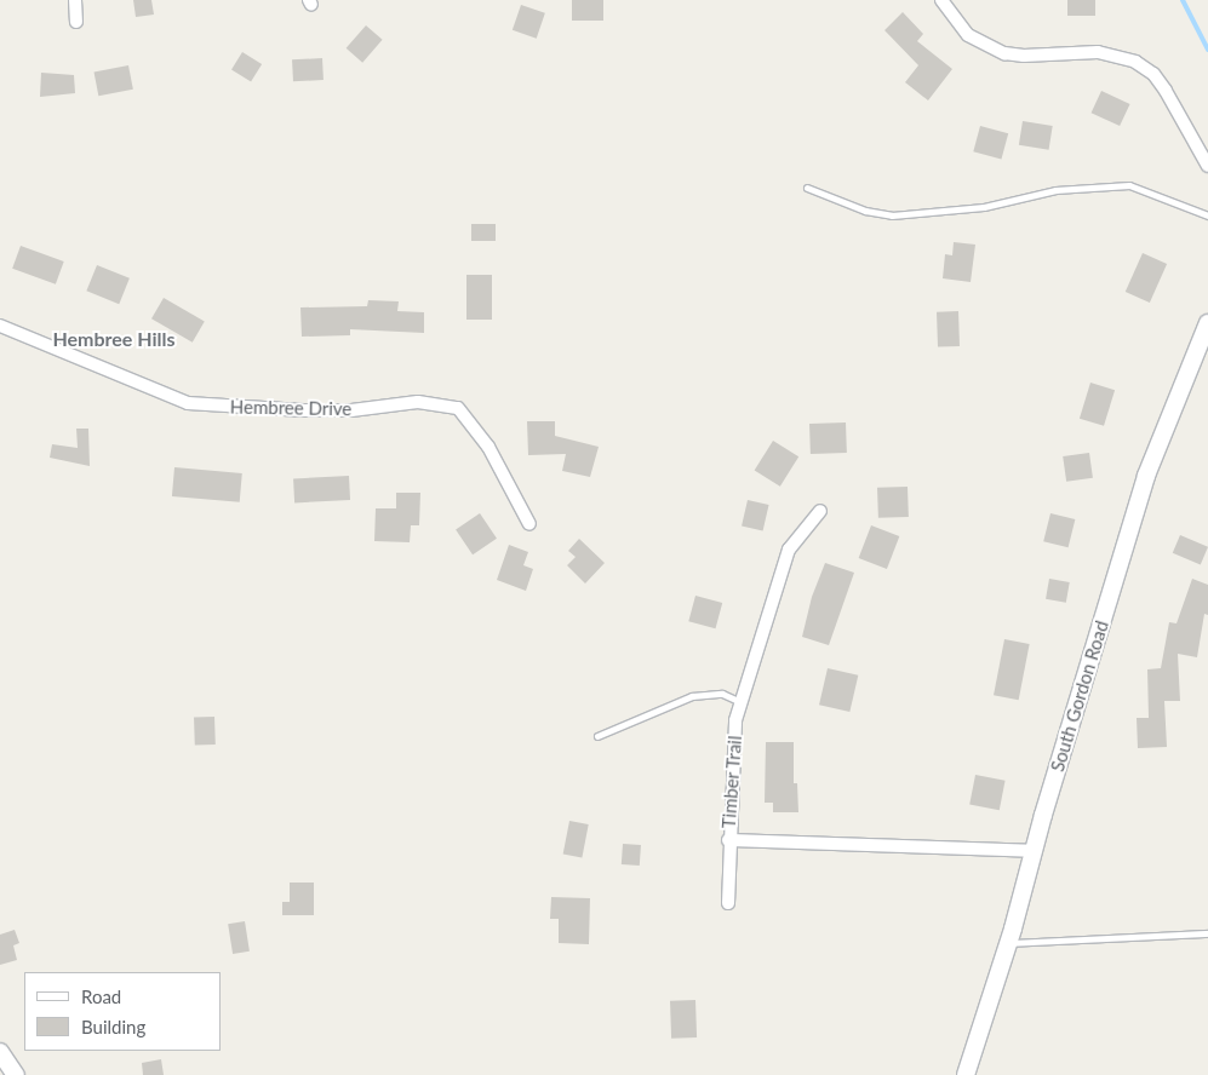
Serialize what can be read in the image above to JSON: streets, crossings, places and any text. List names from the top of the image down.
{
  "streets": {
    "street": ["Hembree Drive", "South Gordon Road", "Timber Trail"]
  },
  "crossings": [
    ["South Gordon Road", "Timber Trail"]
  ],
  "districts": ["Hembree Hills"],
  "legend": ["Road", "Building"]
}
